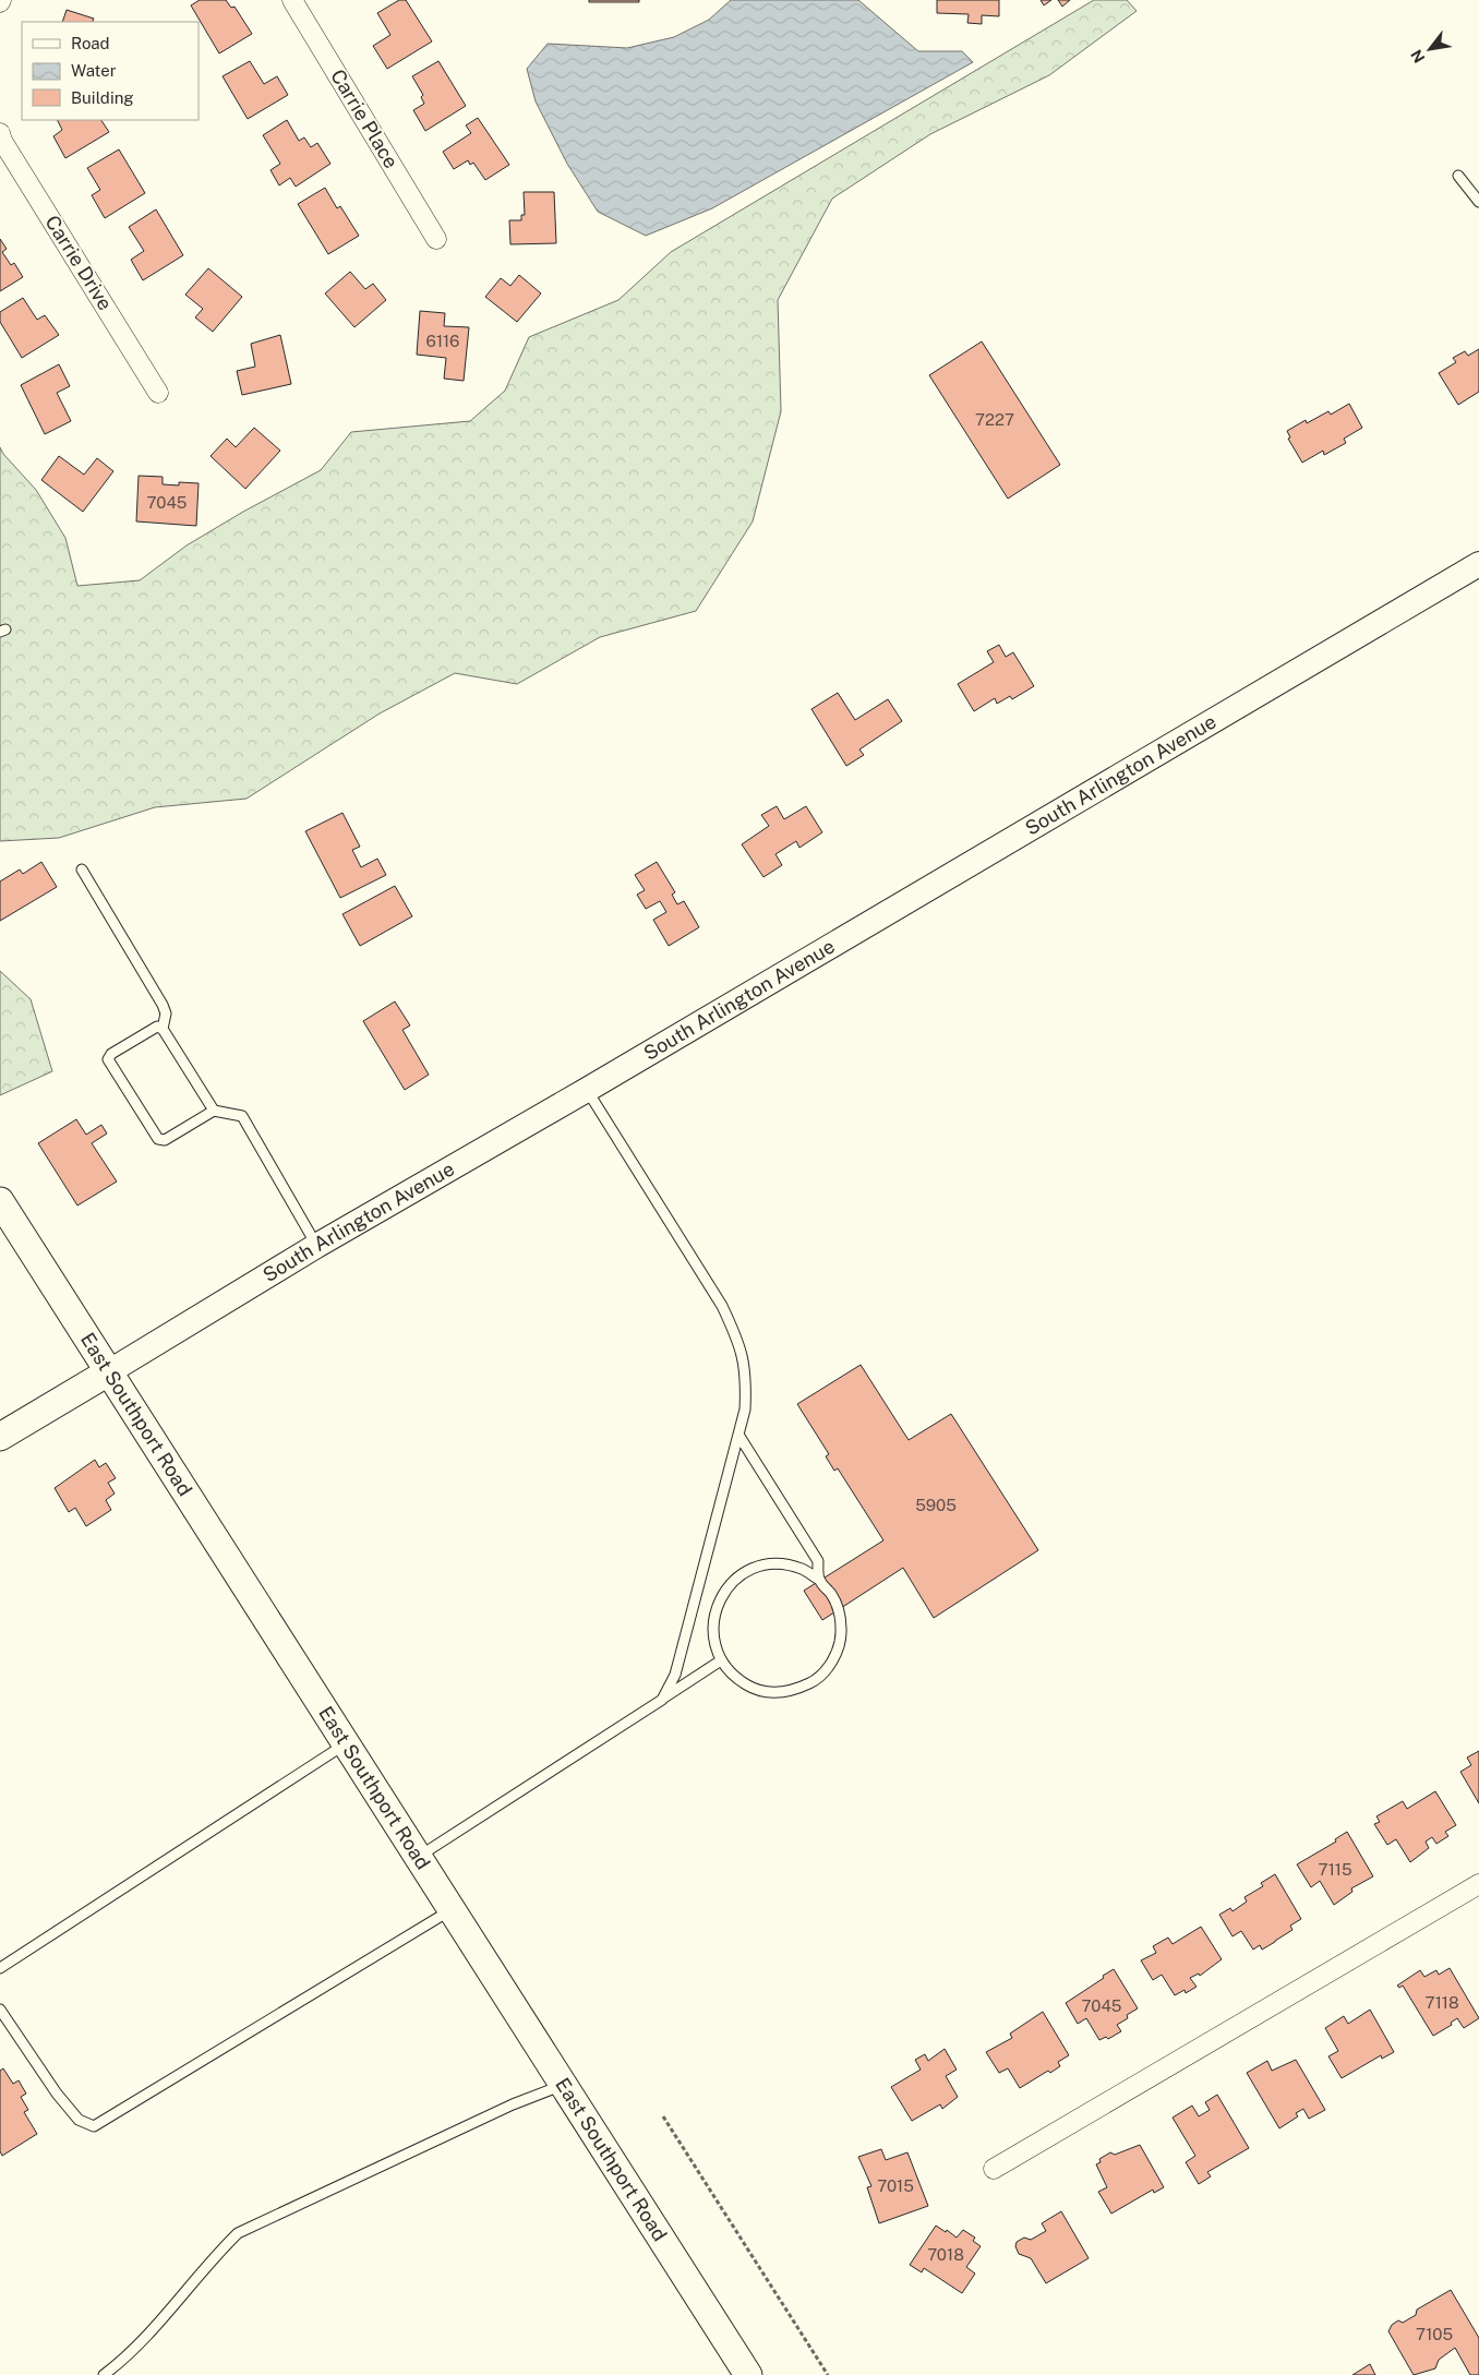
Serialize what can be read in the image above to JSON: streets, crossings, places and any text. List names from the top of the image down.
{
  "streets": {
    "main road": ["South Arlington Avenue", "East Southport Road"],
    "street": ["Carrie Place", "Carrie Drive"]
  },
  "crossings": [
    ["South Arlington Avenue", "East Southport Road"]
  ],
  "house_numbers": [
    "6116",
    "7227",
    "7045",
    "5905",
    "7115",
    "7118",
    "7045",
    "7015",
    "7018",
    "7105"
  ],
  "legend": ["Road", "Water", "Building"],
  "north": "bottom left"
}
